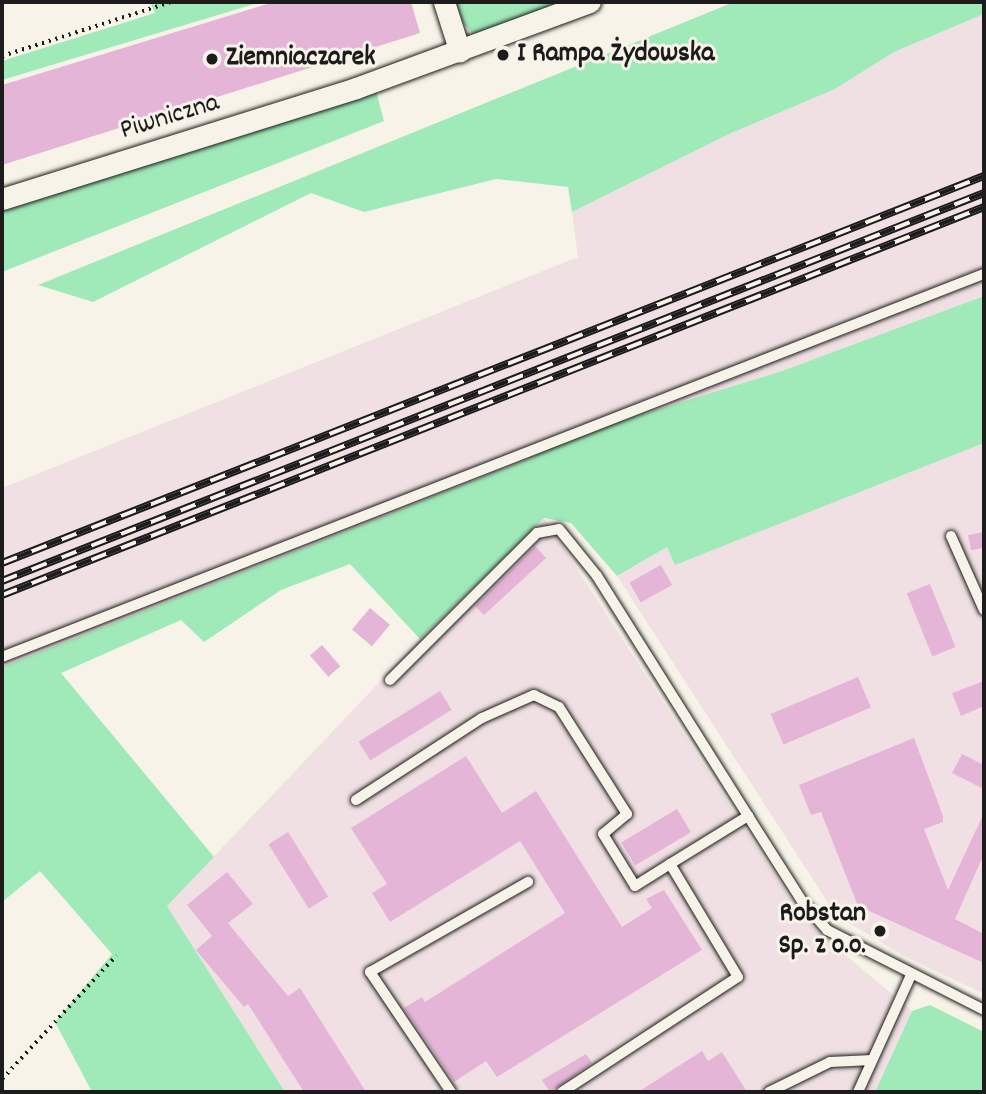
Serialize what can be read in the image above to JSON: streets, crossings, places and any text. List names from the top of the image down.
{
  "streets": {
    "street": ["Piwniczna"]
  },
  "places": ["I Rampa Żydowska", "Ziemniaczarek", "Robstan Sp. z o.o."]
}
